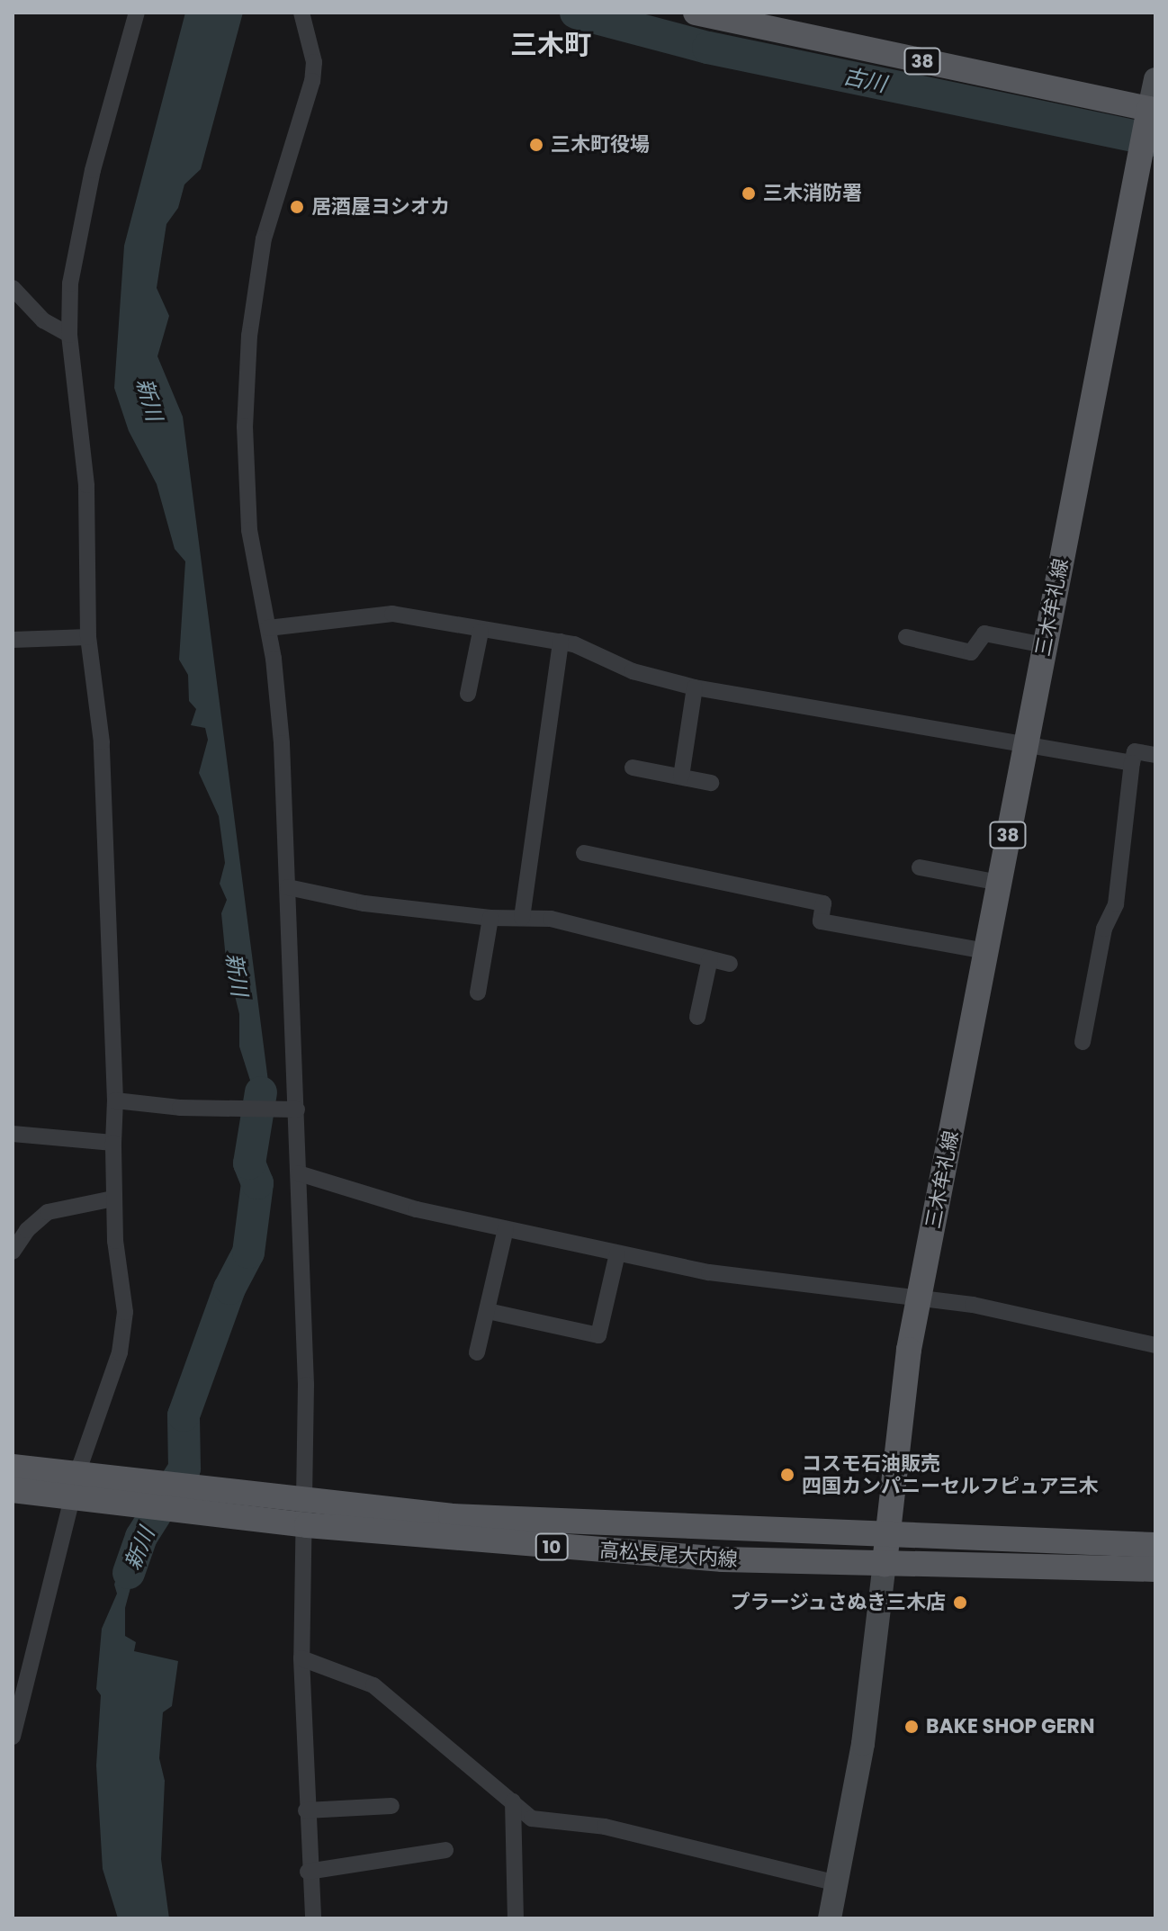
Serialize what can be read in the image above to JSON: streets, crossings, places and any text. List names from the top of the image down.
{
  "streets": {
    "main road": [
      "38",
      "三木牟礼線",
      "10",
      "高松長尾大内線"
    ]
  },
  "crossings": [
    ["38", "三木牟礼線"],
    ["三木牟礼線", "高松長尾大内線"]
  ],
  "districts": ["三木町"],
  "water": ["古川", "新川"],
  "places": [
    "三木町役場",
    "三木消防署",
    "居酒屋ヨシオカ",
    "コスモ石油販売 四国カンパニーセルフピュア三木",
    "プラージュさぬき三木店",
    "BAKE SHOP GERN"
  ]
}
